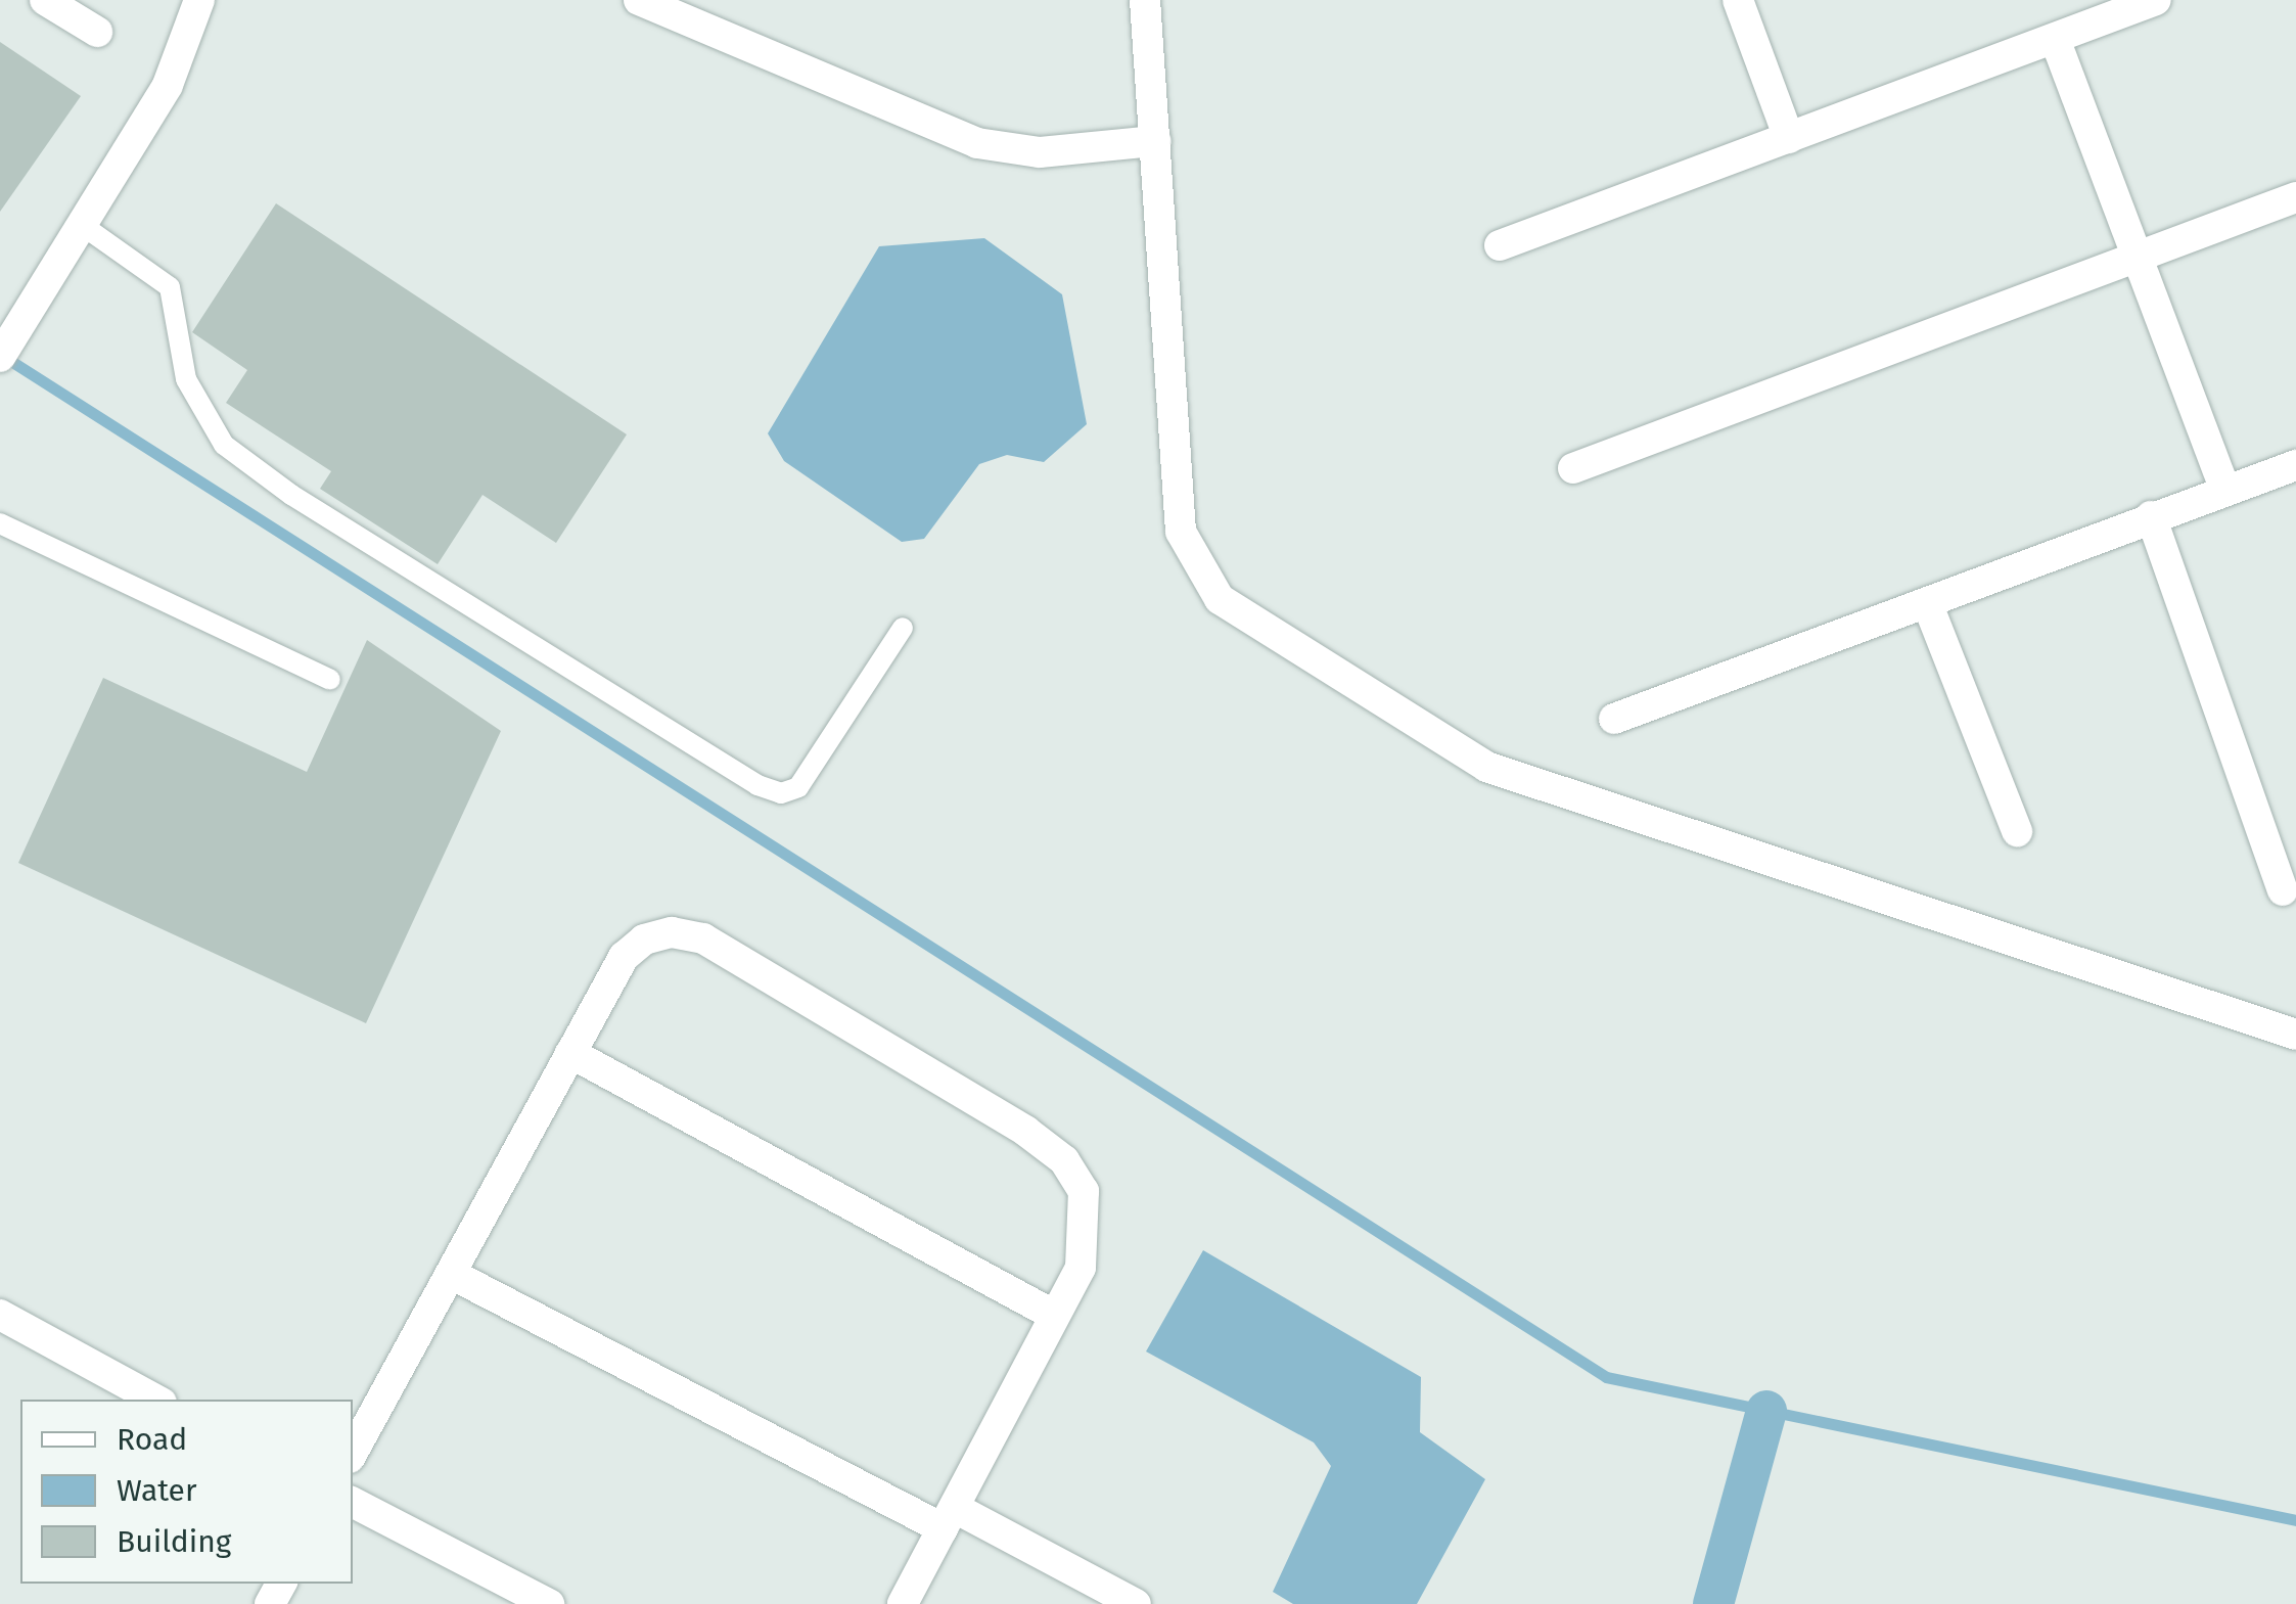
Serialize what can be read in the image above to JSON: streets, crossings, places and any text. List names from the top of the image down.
{
  "legend": ["Road", "Water", "Building"]
}
